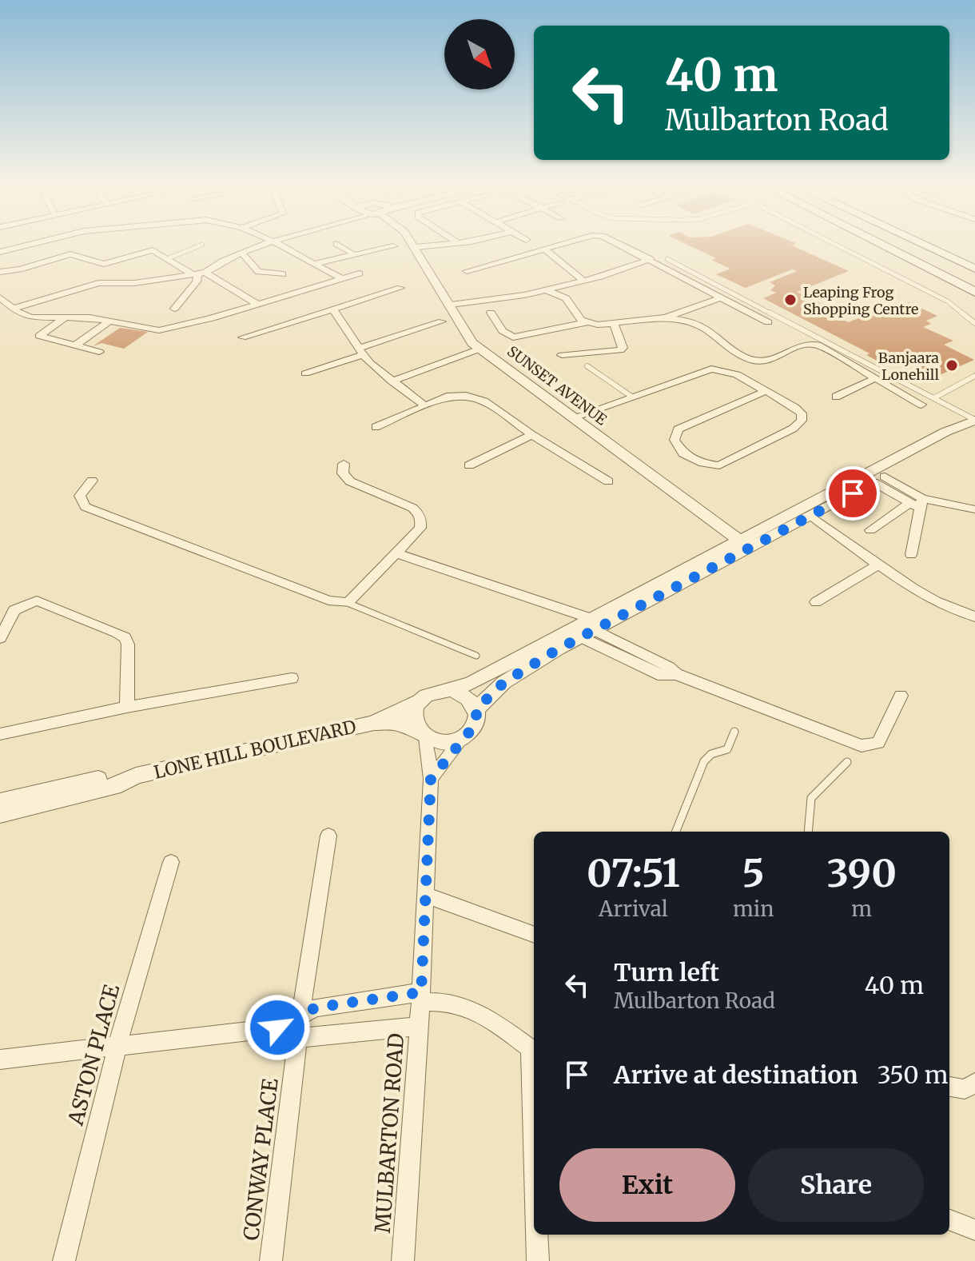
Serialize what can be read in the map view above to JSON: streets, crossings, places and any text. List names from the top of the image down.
{
  "streets": {
    "street": [
      "SUNSET AVENUE",
      "LONE HILL BOULEVARD",
      "ASTON PLACE",
      "MULBARTON ROAD",
      "CONWAY PLACE"
    ]
  },
  "crossings": [
    ["LONE HILL BOULEVARD", "MULBARTON ROAD"]
  ],
  "places": ["Leaping Frog Shopping Centre", "Banjaara Lonehill"],
  "north": "bottom right",
  "page": {
    "turn": ["40 m", "Mulbarton Road"],
    "eta": [
      "07:51",
      "Arrival",
      "5",
      "min",
      "390",
      "m"
    ],
    "list": [
      {
        "name": "Turn left",
        "note": "Mulbarton Road",
        "value": "40 m"
      },
      {
        "name": "Arrive at destination",
        "value": "350 m"
      }
    ],
    "buttons": ["Exit", "Share"]
  }
}
